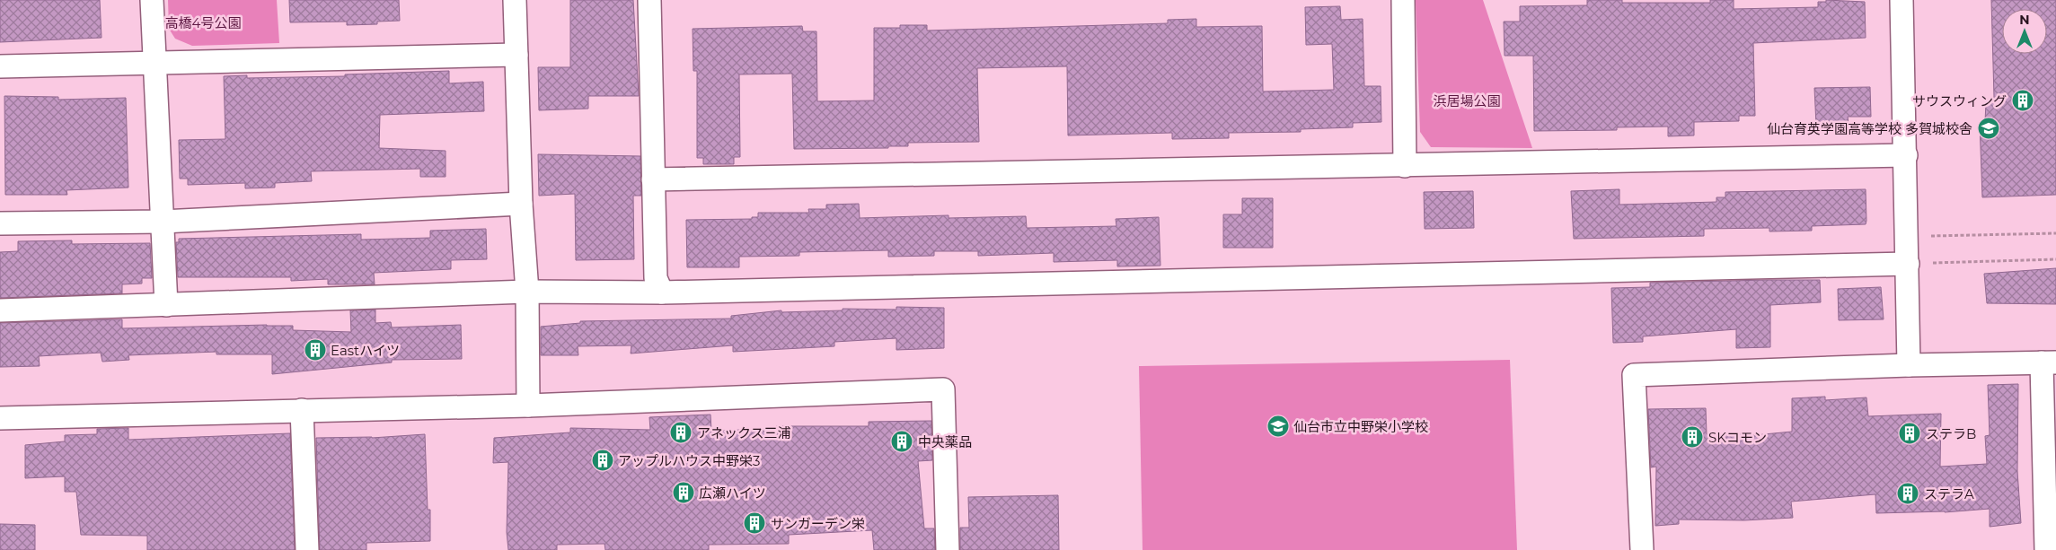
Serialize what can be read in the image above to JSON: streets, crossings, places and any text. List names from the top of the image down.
{
  "parks": ["高橋4号公園", "浜居場公園"],
  "places": {
    "building": [
      "サウスウィング",
      "Eastハイツ",
      "アネックス三浦",
      "ステラB",
      "SKコモン",
      "中央薬品",
      "アップルハウス中野栄3",
      "広瀬ハイツ",
      "ステラA",
      "サンガーデン栄"
    ],
    "school or university": ["仙台育英学園高等学校 多賀城校舎", "仙台市立中野栄小学校"]
  },
  "north": "top"
}
